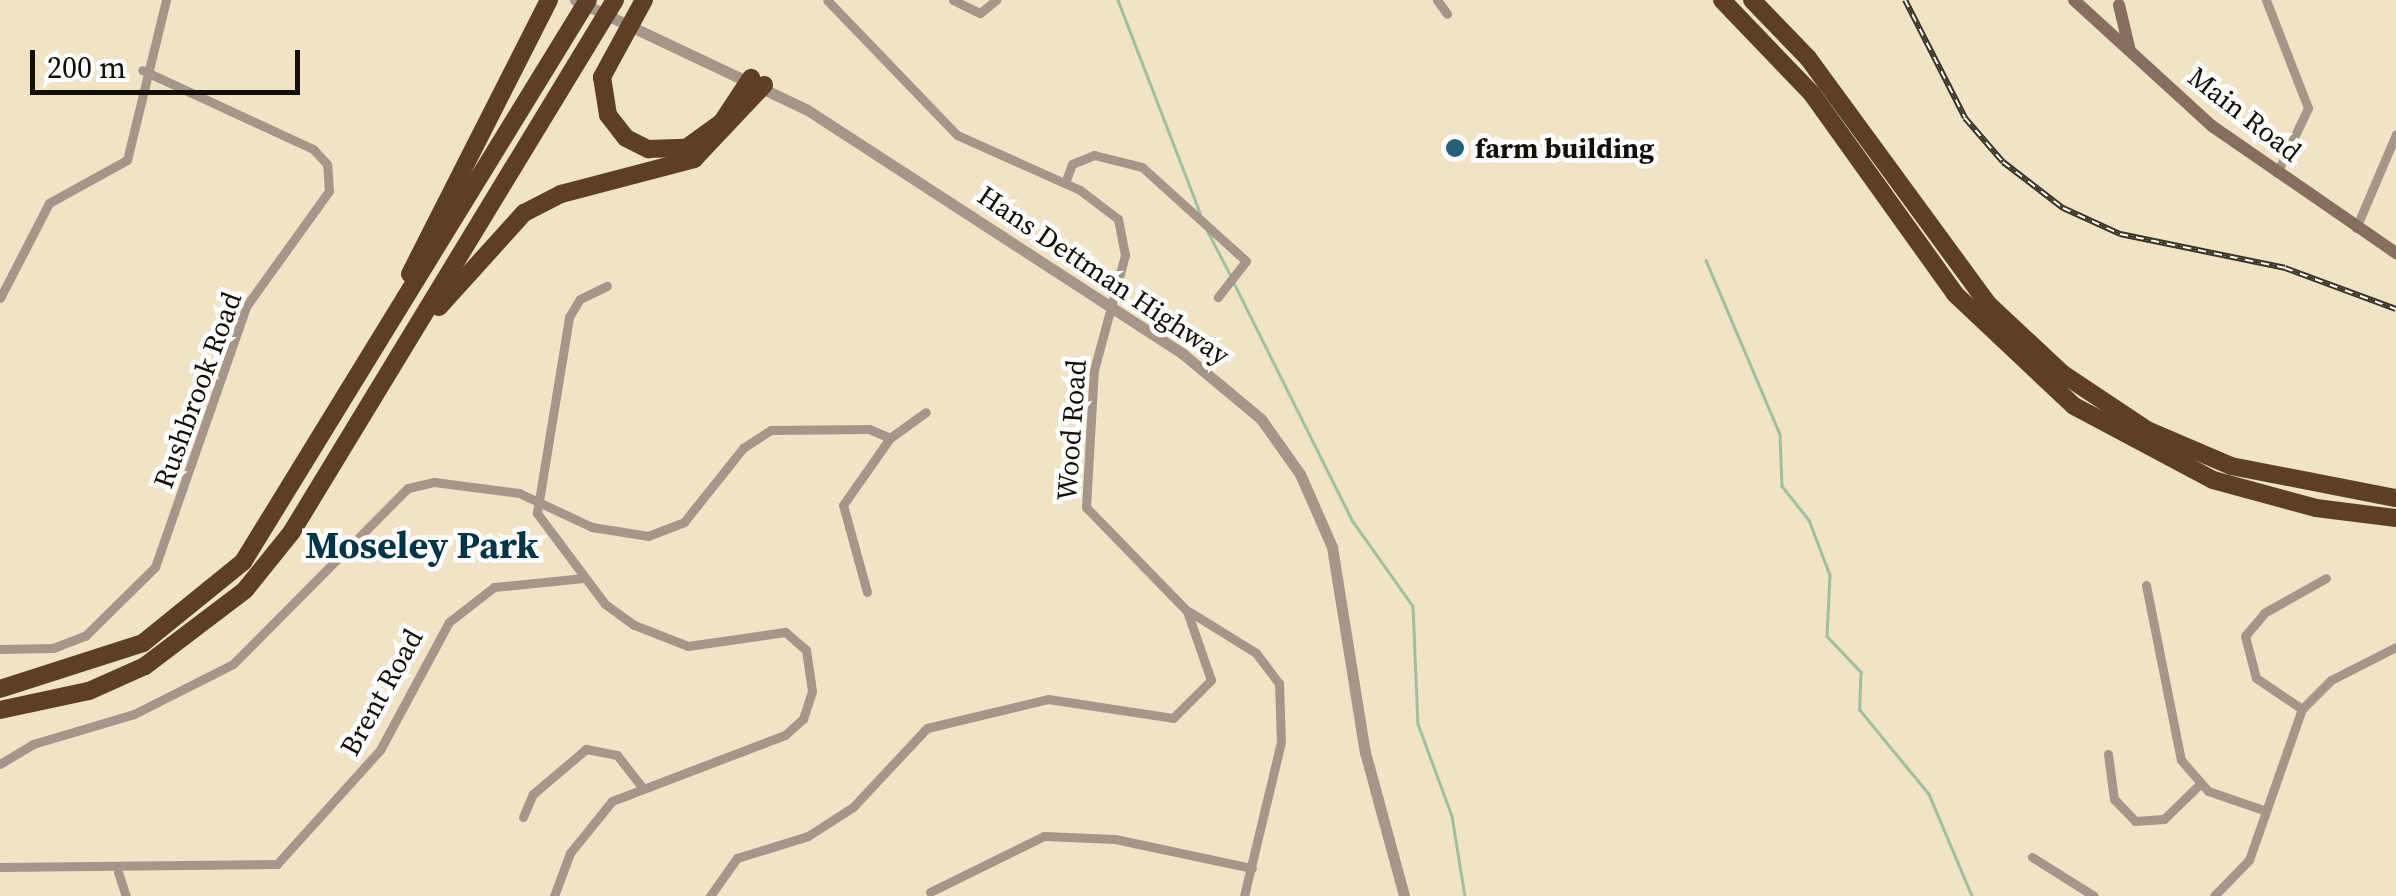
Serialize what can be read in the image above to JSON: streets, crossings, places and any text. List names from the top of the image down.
{
  "streets": {
    "main road": ["Main Road"],
    "street": [
      "Hans Dettman Highway",
      "Rushbrook Road",
      "Wood Road",
      "Brent Road"
    ]
  },
  "crossings": [
    ["Hans Dettman Highway", "Wood Road"]
  ],
  "districts": ["Moseley Park"],
  "places": ["farm building"],
  "scale_bar": "200 m"
}
